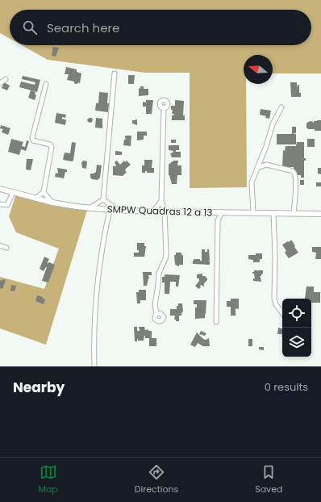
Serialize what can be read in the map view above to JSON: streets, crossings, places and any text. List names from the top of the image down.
{
  "streets": {
    "street": ["SMPW Quadras 12 a 13"]
  },
  "north": "left",
  "page": {
    "search": "Search here",
    "heading": ["Nearby", "0 results"],
    "nav": ["Map", "Directions", "Saved"]
  }
}
